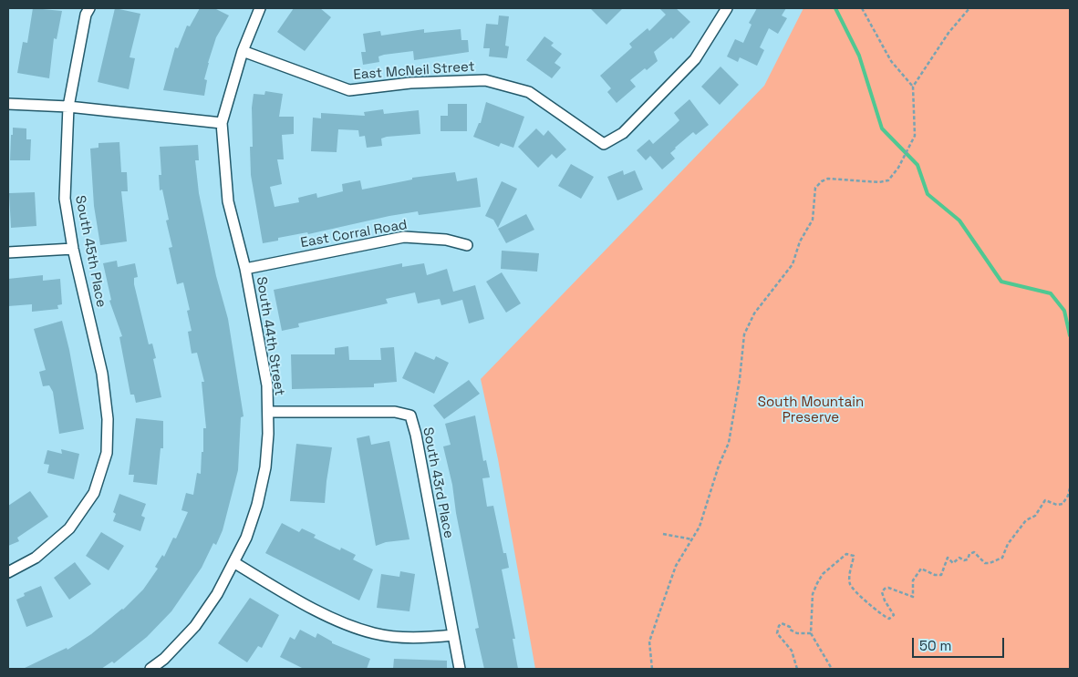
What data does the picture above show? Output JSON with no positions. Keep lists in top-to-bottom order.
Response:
{
  "streets": {
    "street": [
      "East McNeil Street",
      "East Corral Road",
      "South 45th Place",
      "South 44th Street",
      "South 43rd Place"
    ]
  },
  "crossings": [
    ["East McNeil Street", "South 44th Street"],
    ["East Corral Road", "South 44th Street"],
    ["South 44th Street", "South 43rd Place"]
  ],
  "parks": ["South Mountain Preserve"],
  "scale_bar": "50 m"
}
